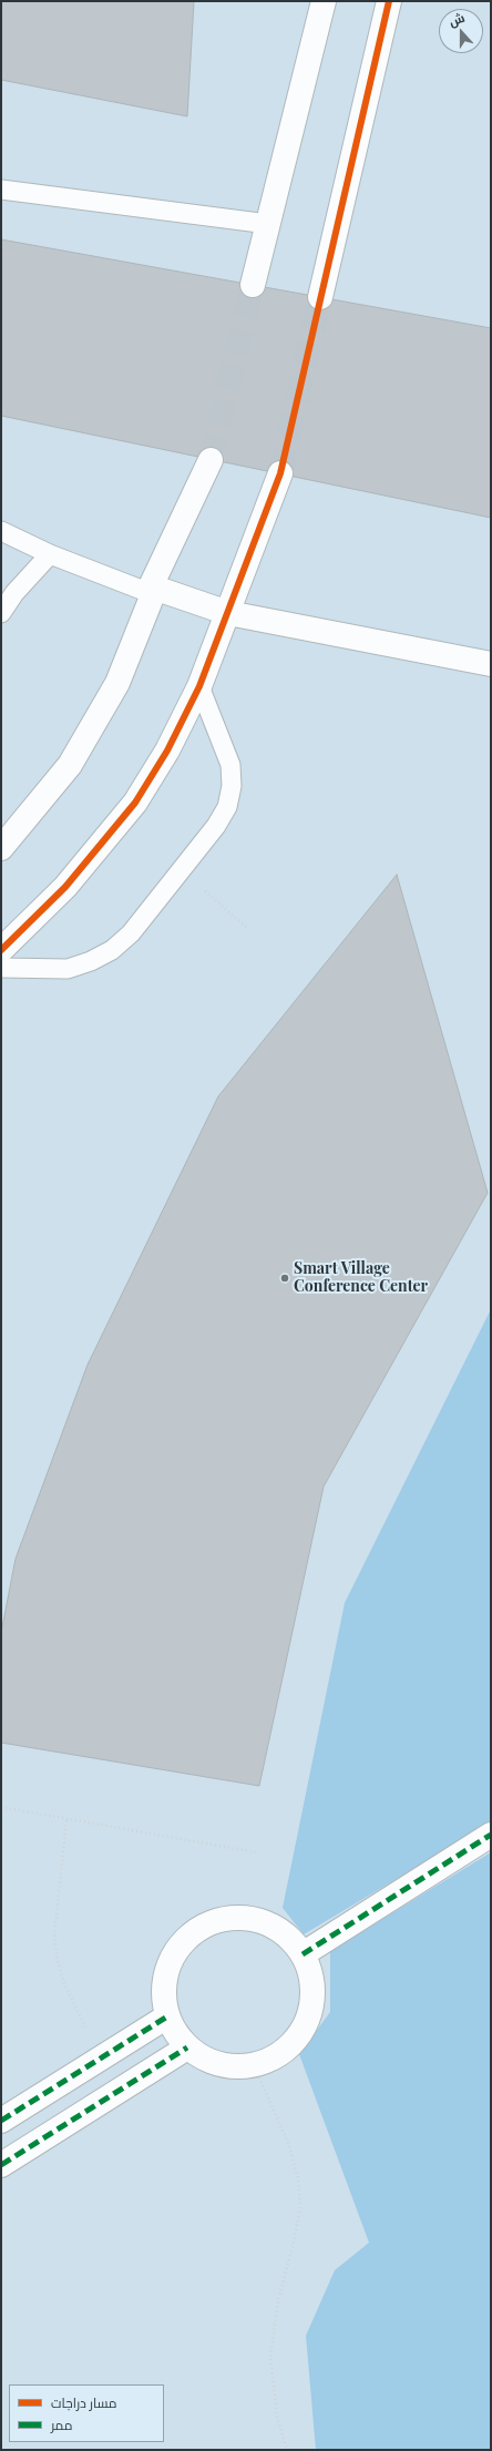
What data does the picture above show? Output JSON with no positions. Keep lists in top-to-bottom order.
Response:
{
  "places": ["Smart Village Conference Center"],
  "legend": ["مسار دراجات", "ممر"],
  "north": "top"
}
